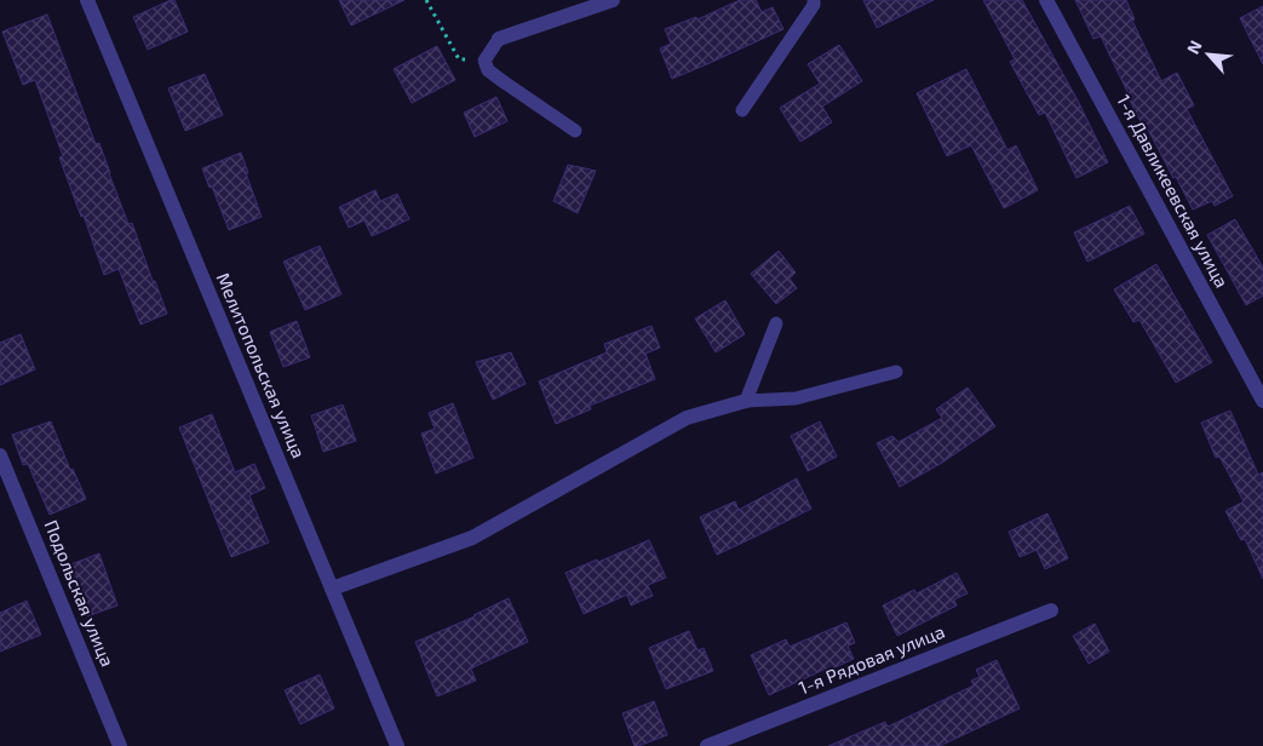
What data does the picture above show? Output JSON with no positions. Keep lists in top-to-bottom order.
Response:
{
  "streets": {
    "street": [
      "1-я Давликеевская улица",
      "Мелитопольская улица",
      "Подольская улица",
      "1-я Рядовая улица"
    ]
  },
  "north": "top left"
}
